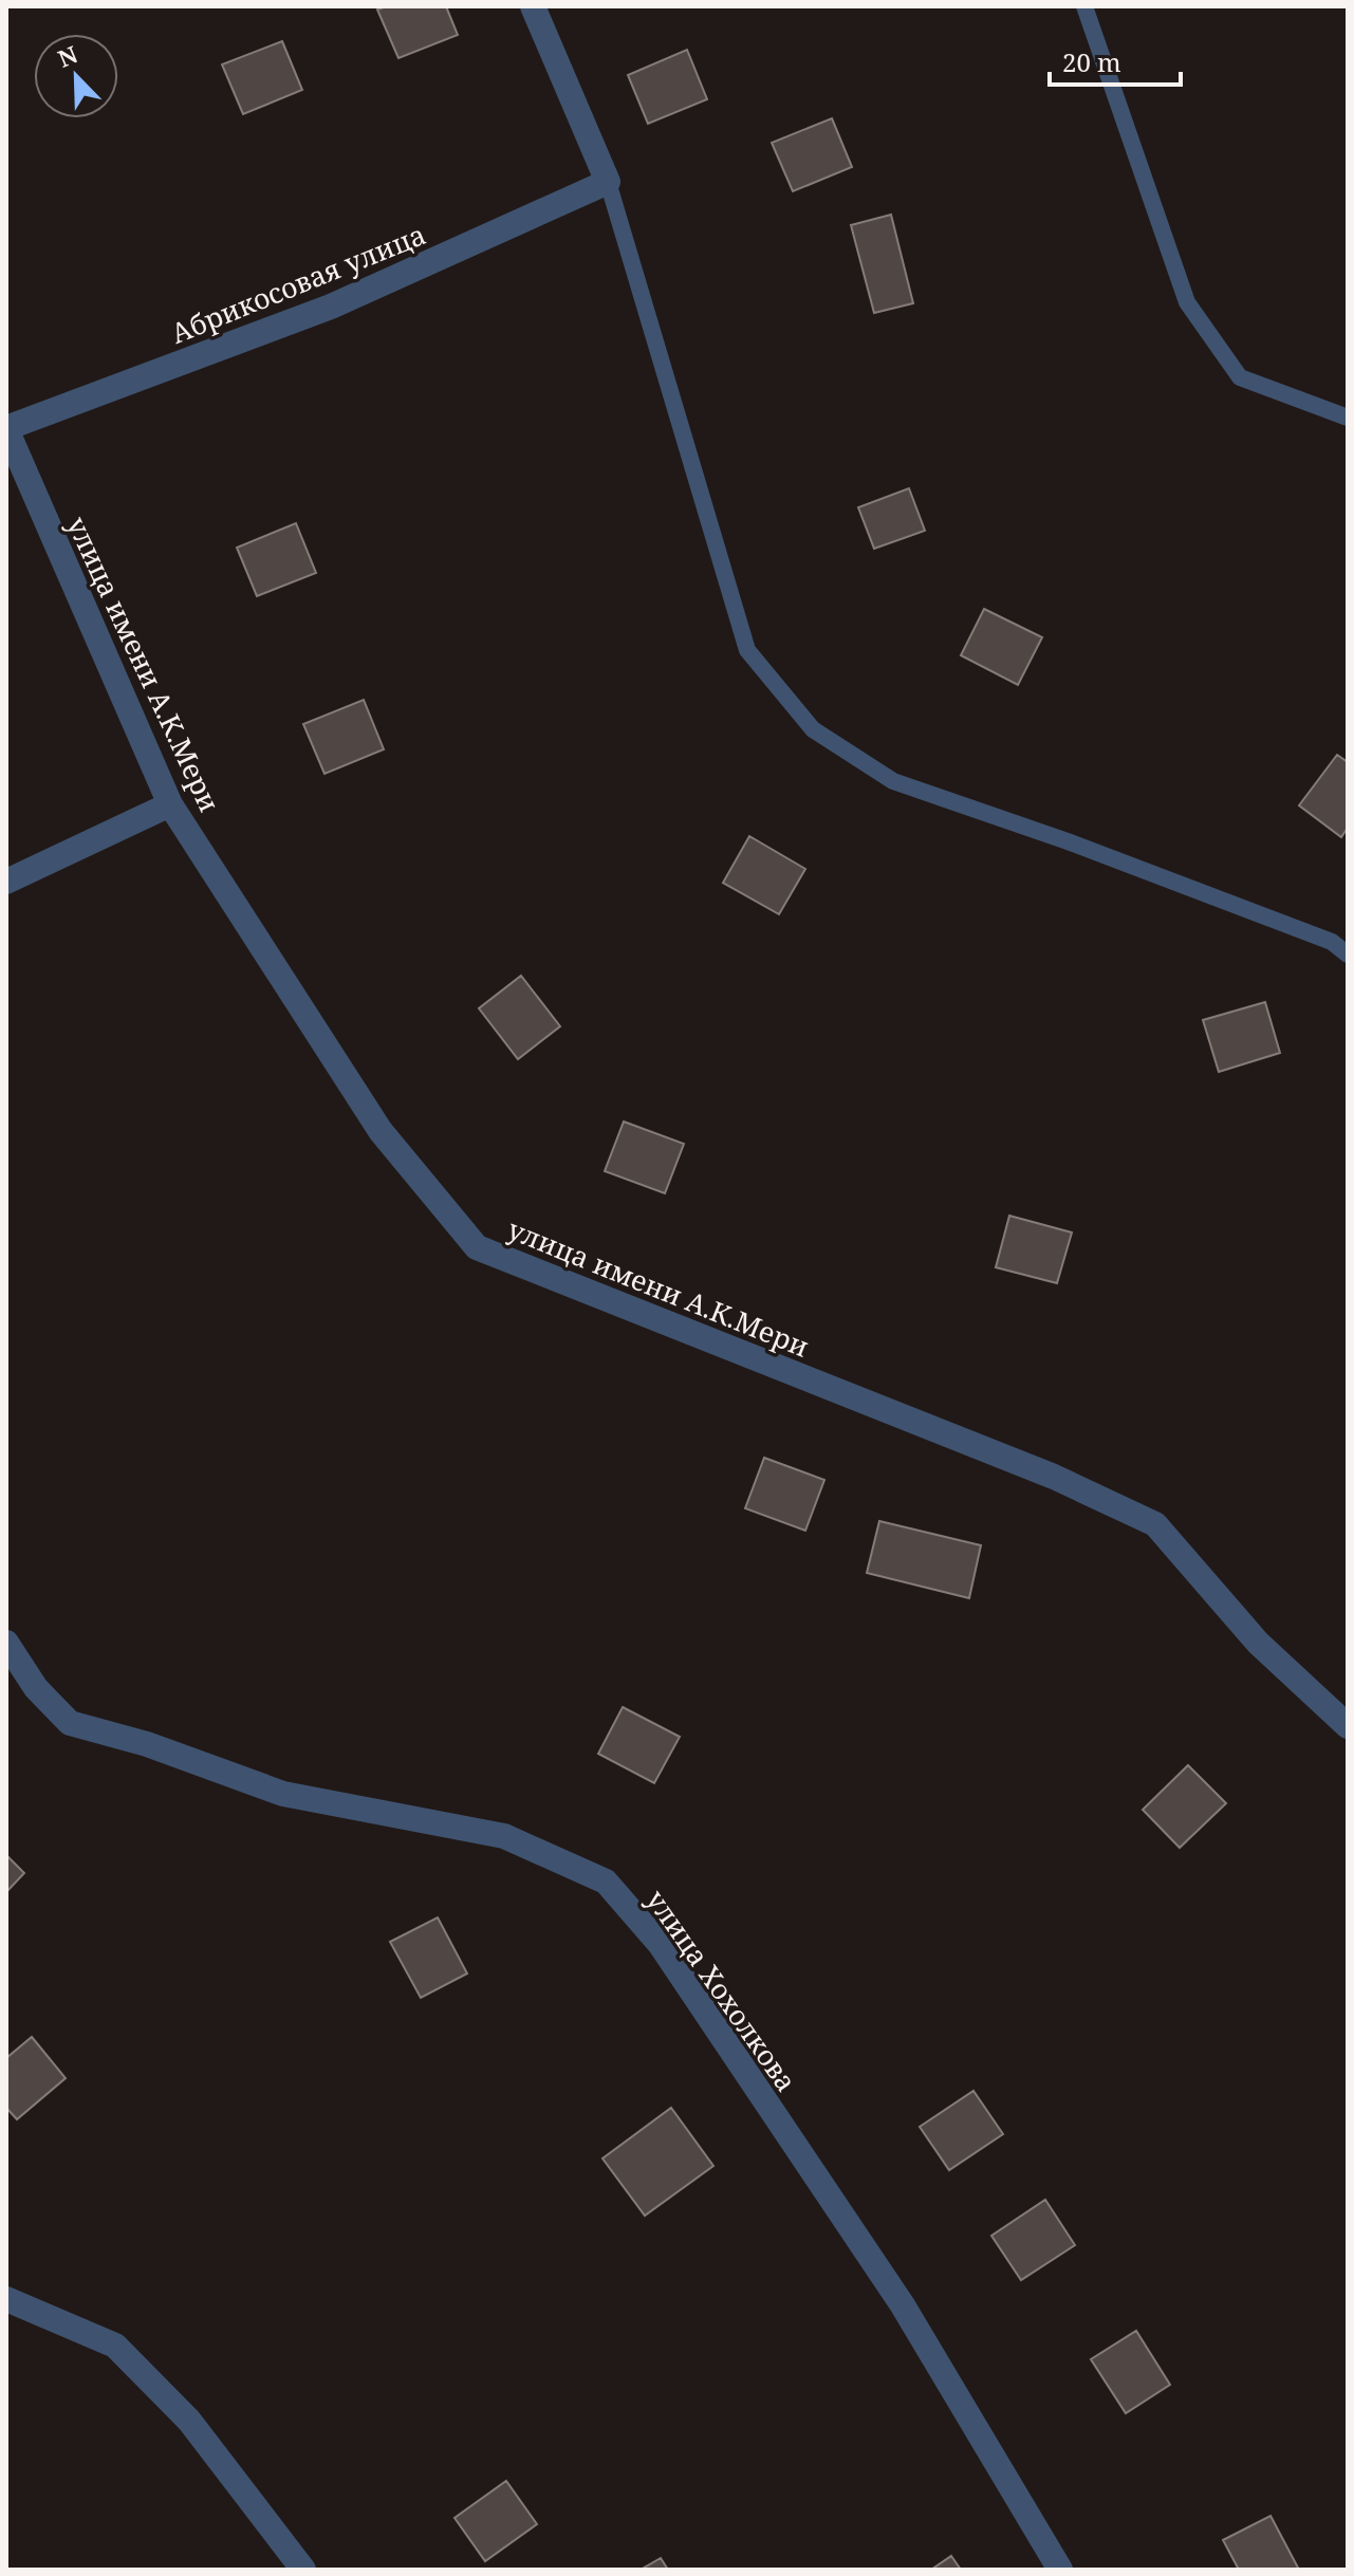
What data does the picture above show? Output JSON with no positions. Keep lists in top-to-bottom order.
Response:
{
  "streets": {
    "street": ["Абрикосовая улица", "улица имени А.К.Мери", "улица Хохолкова"]
  },
  "crossings": [
    ["Абрикосовая улица", "улица имени А.К.Мери"]
  ],
  "scale_bar": "20 m",
  "north": "top left"
}
